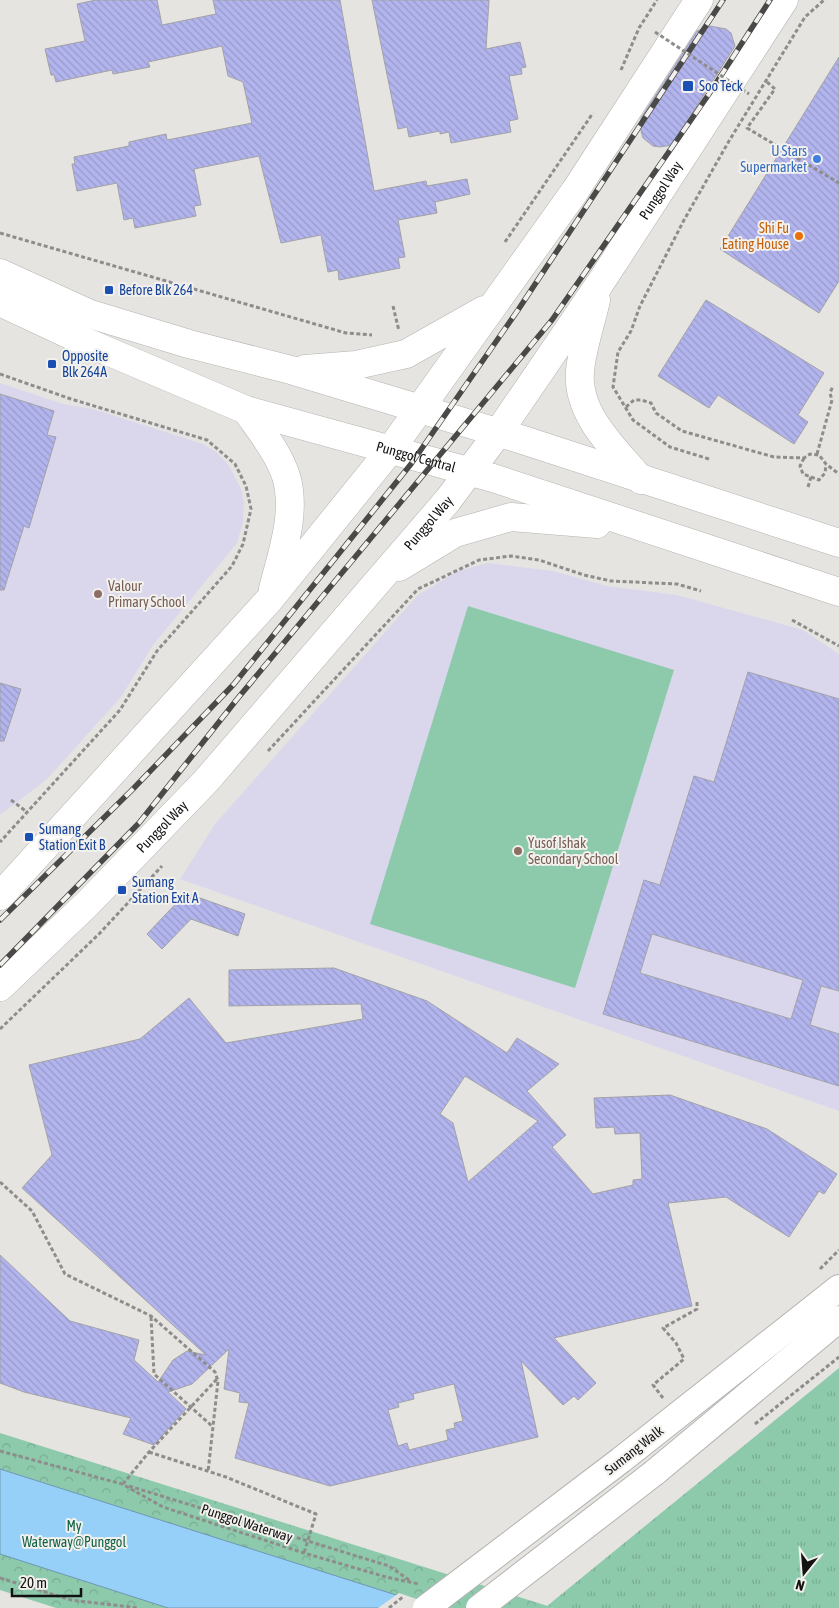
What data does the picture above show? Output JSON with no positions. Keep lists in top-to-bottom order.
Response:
{
  "streets": {
    "main road": ["Punggol Way", "Punggol Central"],
    "street": ["Sumang Walk"],
    "path": ["Punggol Waterway"]
  },
  "crossings": [
    ["Punggol Way", "Punggol Central"],
    ["Sumang Walk", "Punggol Waterway"]
  ],
  "parks": ["My Waterway@Punggol"],
  "places": {
    "transit": [
      "Soo Teck",
      "Before Blk 264",
      "Opposite Blk 264A",
      "Sumang Station Exit B",
      "Sumang Station Exit A"
    ],
    "other": [
      "U Stars Supermarket",
      "Shi Fu Eating House",
      "Valour Primary School",
      "Yusof Ishak Secondary School"
    ]
  },
  "scale_bar": "20 m",
  "north": "bottom"
}
